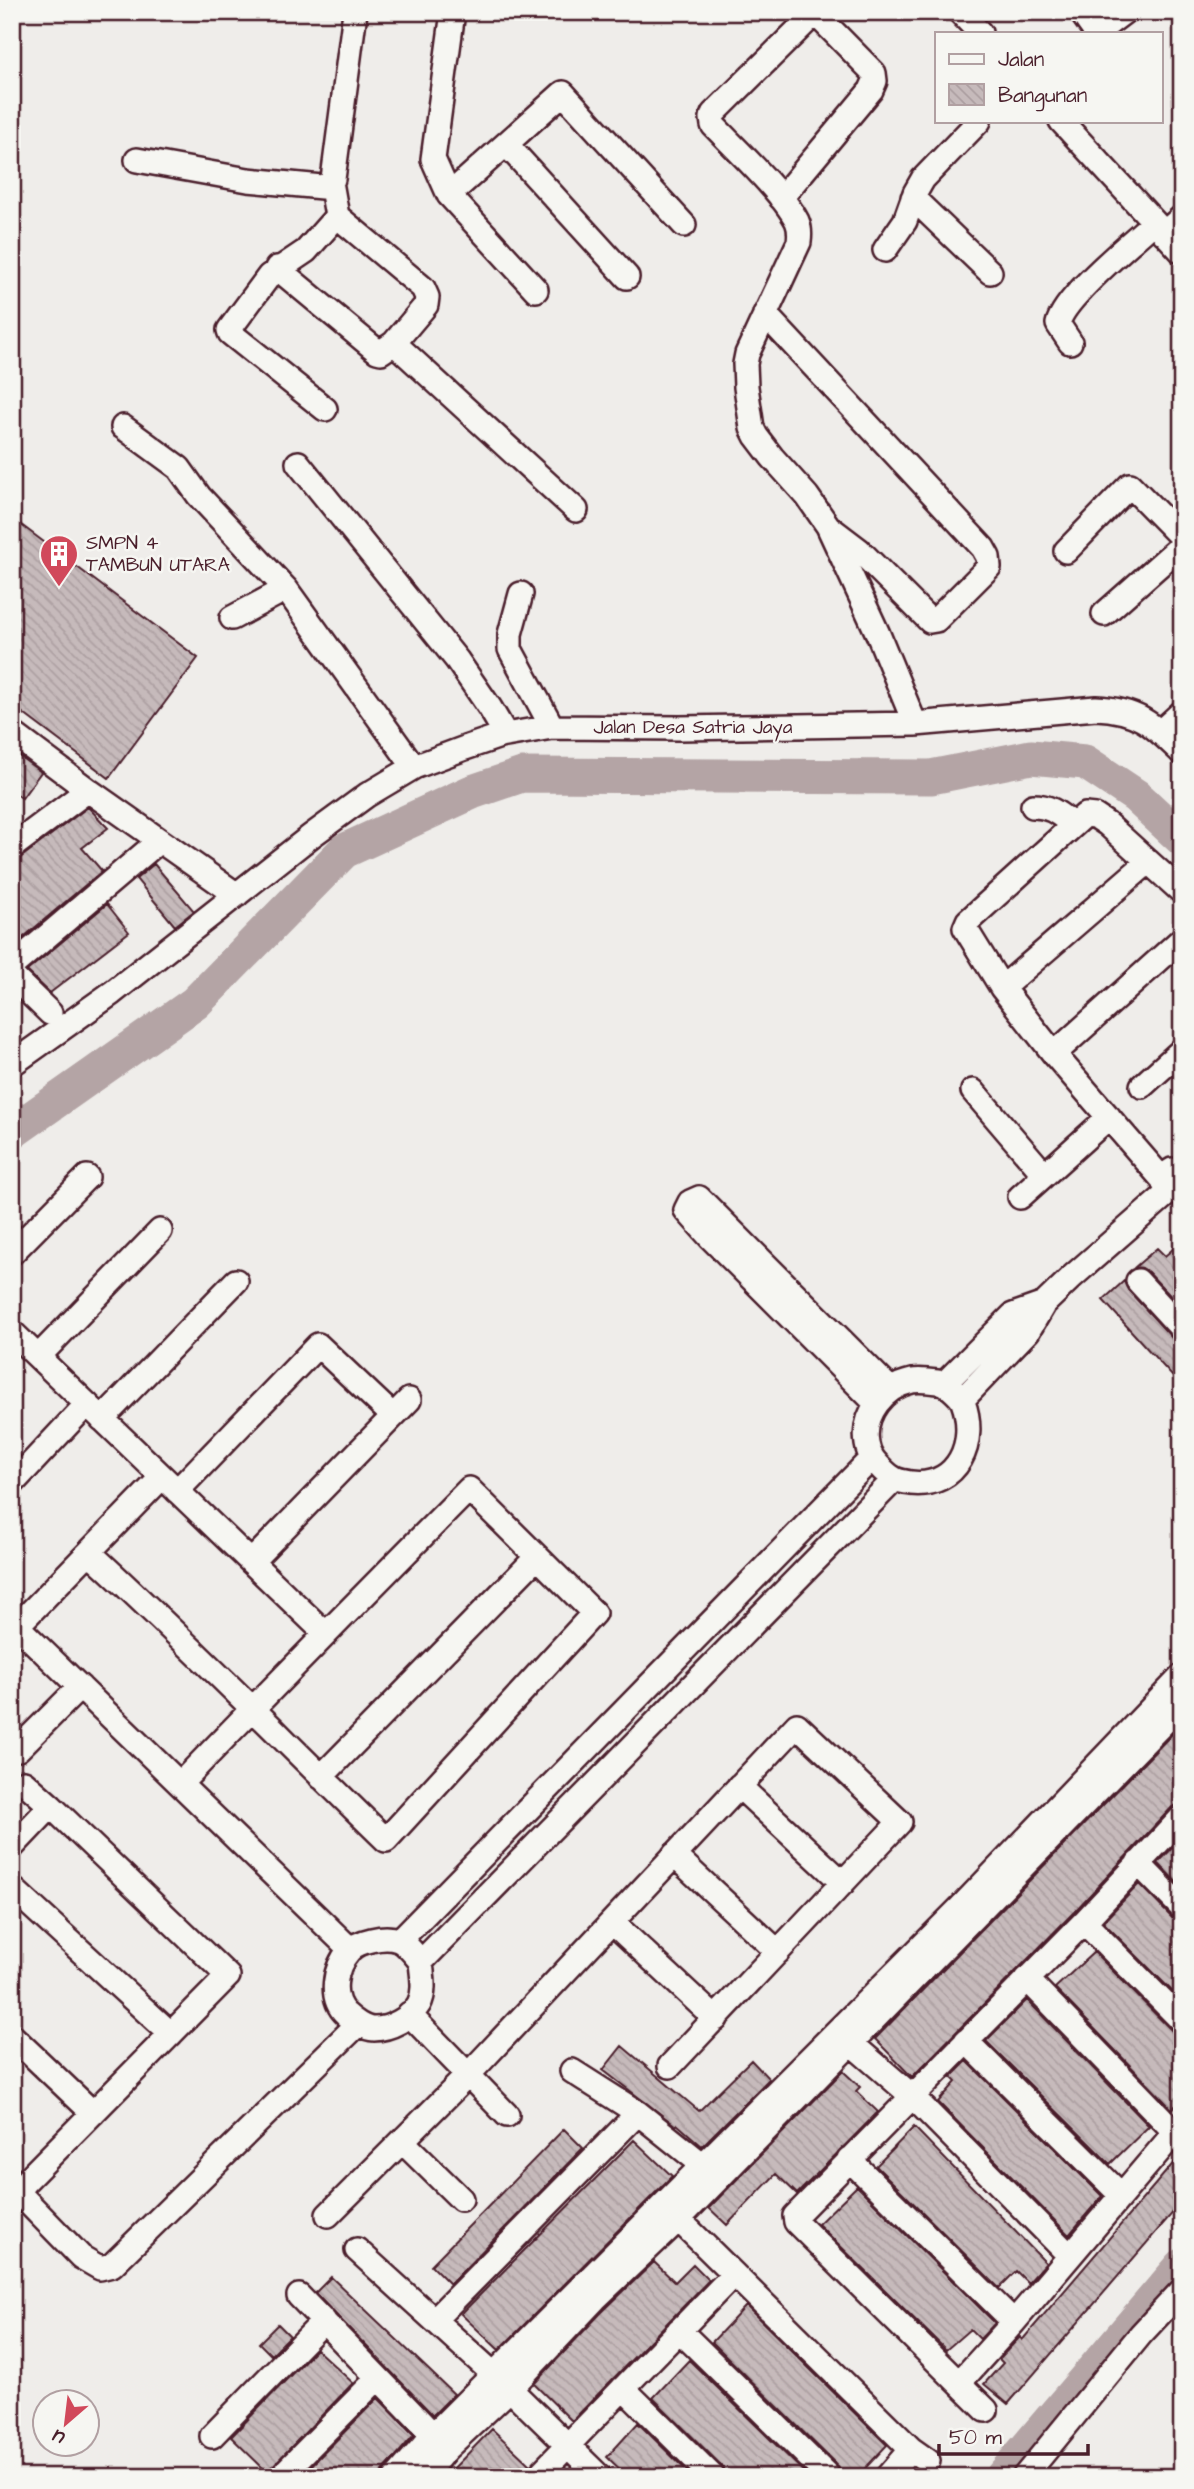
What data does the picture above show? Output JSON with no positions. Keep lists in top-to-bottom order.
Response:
{
  "streets": {
    "street": ["Jalan Desa Satria Jaya"]
  },
  "places": {
    "building": ["SMPN 4 TAMBUN UTARA"]
  },
  "legend": ["Jalan", "Bangunan"],
  "scale_bar": "50 m",
  "north": "bottom left"
}
